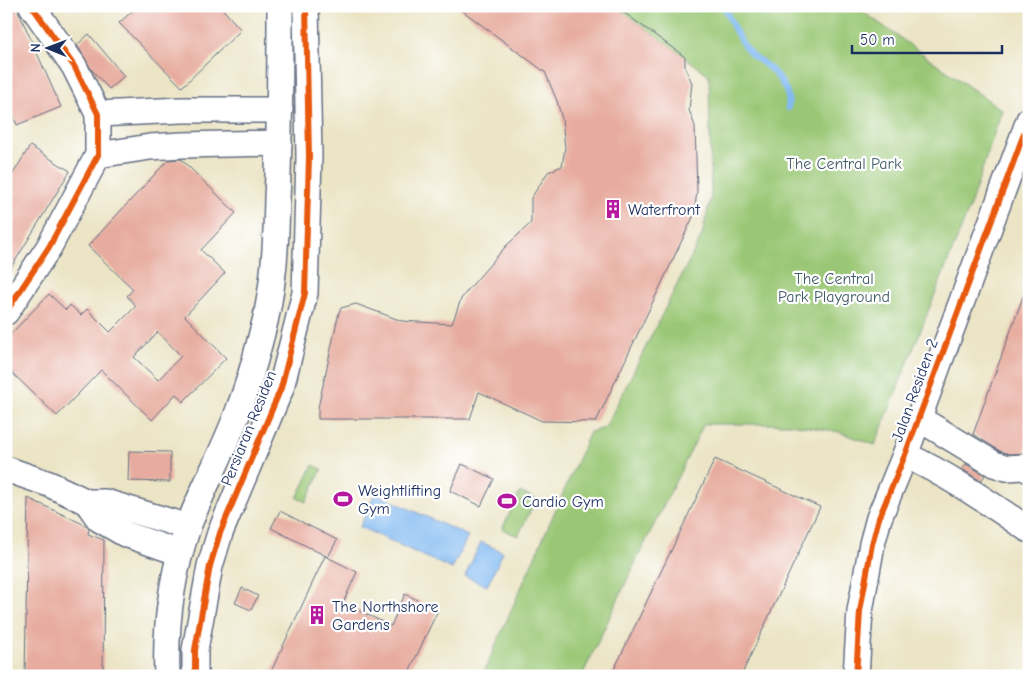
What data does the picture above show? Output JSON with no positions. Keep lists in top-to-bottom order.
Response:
{
  "streets": {
    "street": ["Jalan Residen 2", "Persiaran Residen"]
  },
  "parks": ["The Central Park", "The Central Park Playground"],
  "places": {
    "building": ["Waterfront", "The Northshore Gardens"],
    "sports": ["Weightlifting Gym", "Cardio Gym"]
  },
  "scale_bar": "50 m",
  "north": "left"
}
